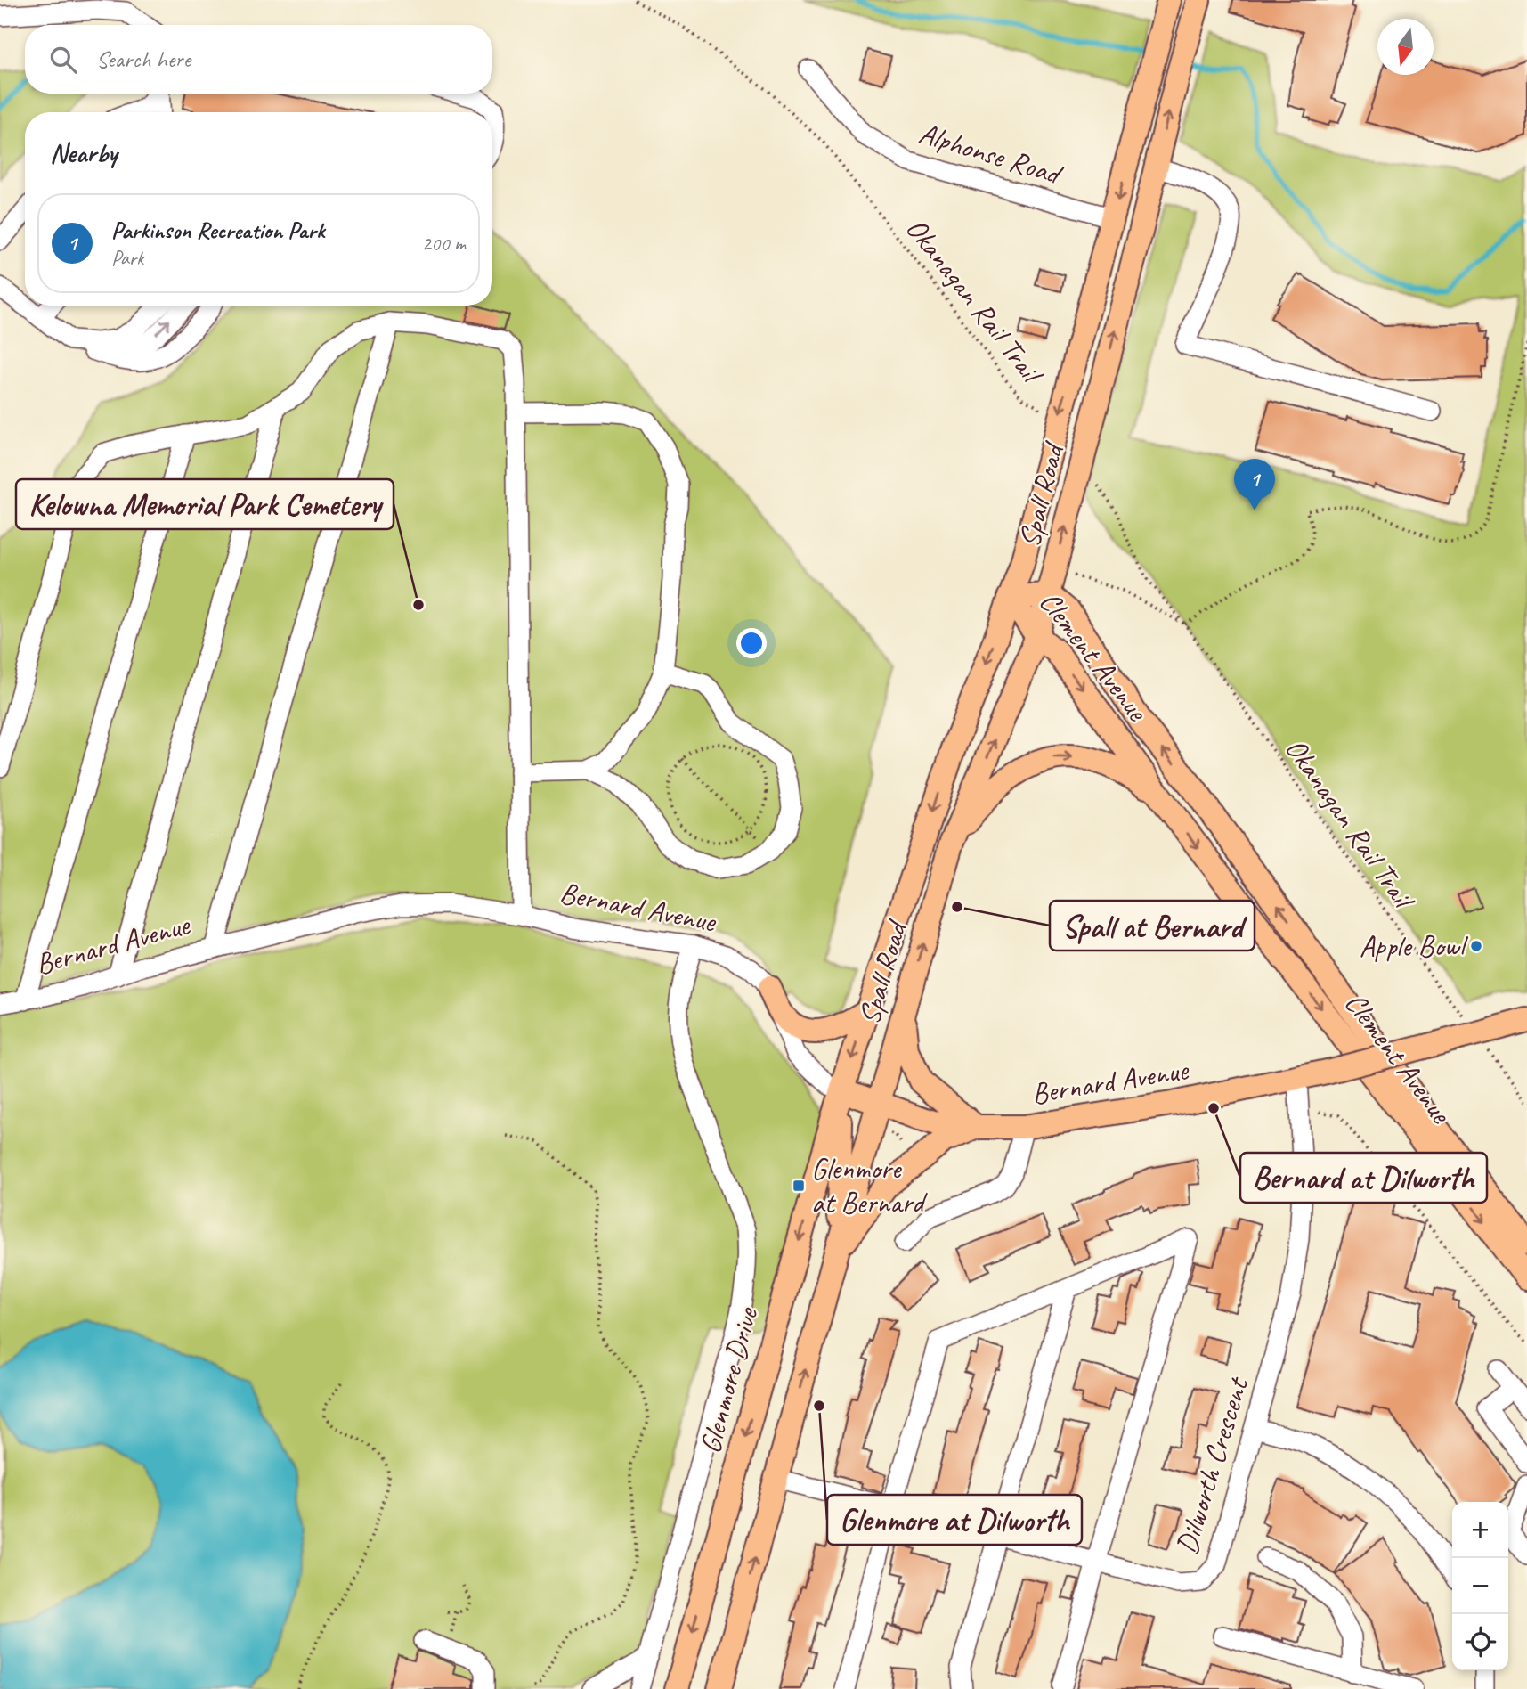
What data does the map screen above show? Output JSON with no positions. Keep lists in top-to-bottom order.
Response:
{
  "streets": {
    "main road": [
      "Spall Road",
      "Clement Avenue",
      "Bernard Avenue",
      "Glenmore Drive"
    ],
    "street": ["Alphonse Road", "Dilworth Crescent"],
    "path": ["Okanagan Rail Trail"]
  },
  "crossings": [
    ["Alphonse Road", "Spall Road"],
    ["Okanagan Rail Trail", "Spall Road"],
    ["Spall Road", "Clement Avenue"],
    ["Spall Road", "Bernard Avenue"],
    ["Spall Road", "Glenmore Drive"],
    ["Bernard Avenue", "Glenmore Drive"],
    ["Bernard Avenue", "Dilworth Crescent"]
  ],
  "places": {
    "other": [
      "Kelowna Memorial Park Cemetery",
      "Spall at Bernard",
      "Apple Bowl",
      "Bernard at Dilworth",
      "Glenmore at Dilworth"
    ],
    "transit": ["Glenmore at Bernard"]
  },
  "north": "bottom",
  "page": {
    "search": "Search here",
    "heading": "Nearby",
    "list": [
      {
        "mark": "1",
        "name": "Parkinson Recreation Park",
        "note": "Park",
        "value": "200 m"
      }
    ],
    "pins": "1",
    "map_buttons": ["+", "−"]
  }
}
